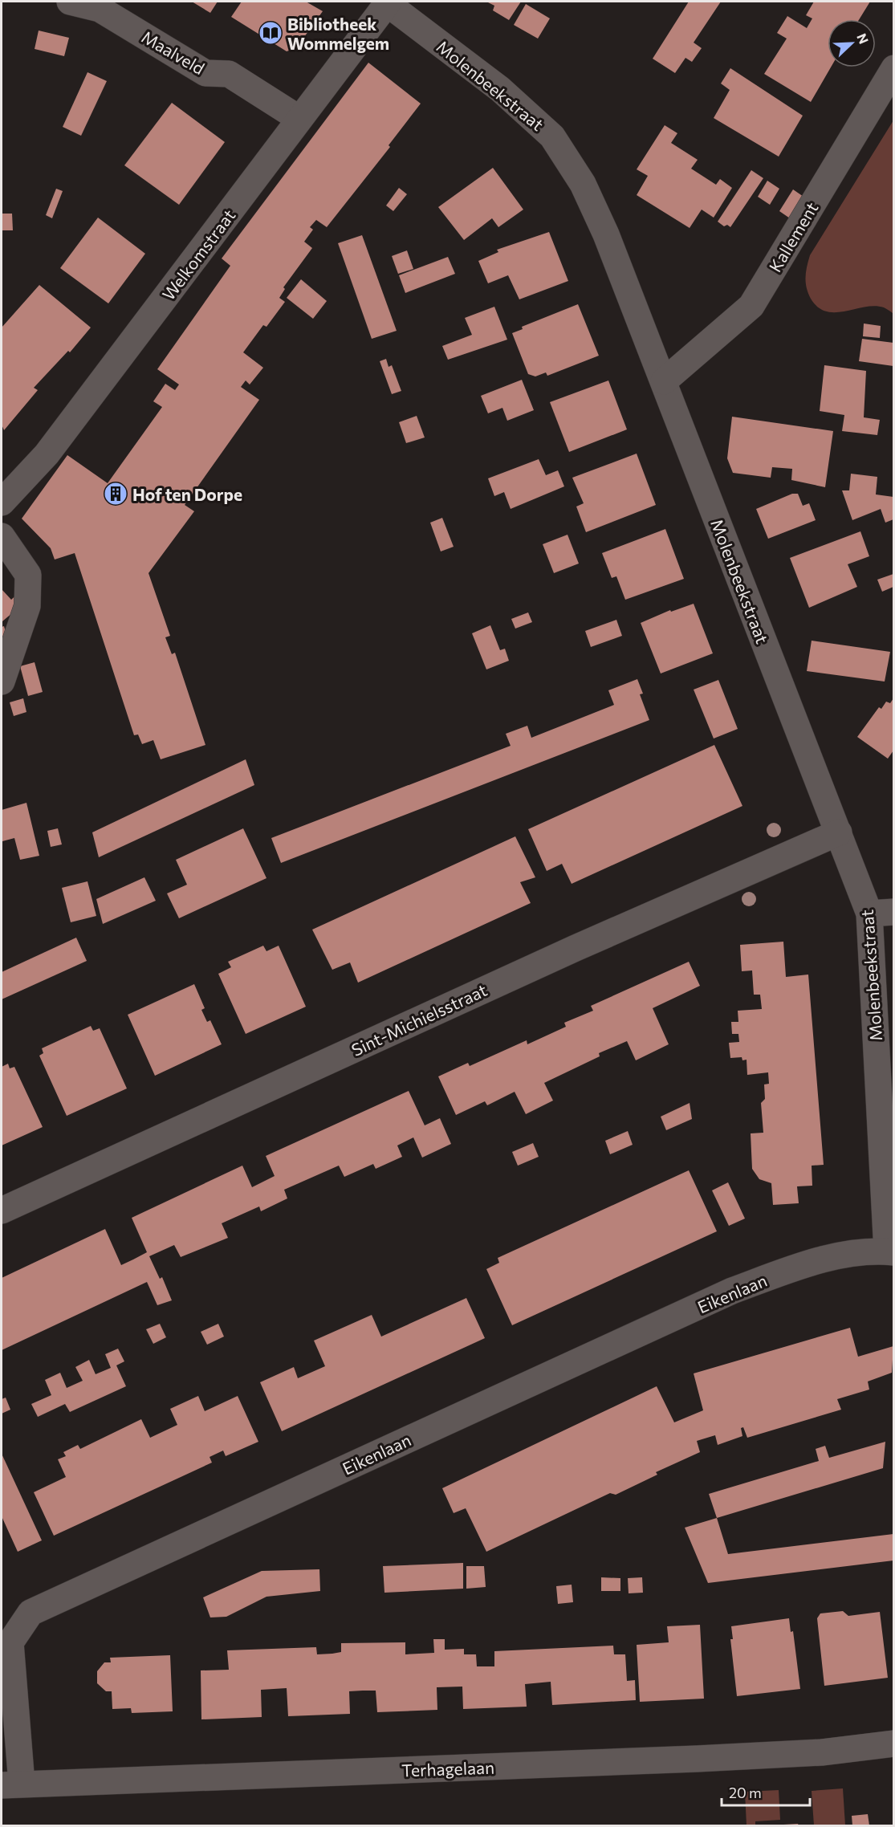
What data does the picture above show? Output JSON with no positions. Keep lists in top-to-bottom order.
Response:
{
  "streets": {
    "street": [
      "Maalveld",
      "Molenbeekstraat",
      "Kallement",
      "Welkomstraat",
      "Sint-Michielsstraat",
      "Eikenlaan",
      "Terhagelaan"
    ]
  },
  "crossings": [
    ["Maalveld", "Welkomstraat"],
    ["Molenbeekstraat", "Kallement"],
    ["Molenbeekstraat", "Welkomstraat"],
    ["Molenbeekstraat", "Sint-Michielsstraat"],
    ["Molenbeekstraat", "Eikenlaan"],
    ["Eikenlaan", "Terhagelaan"]
  ],
  "places": {
    "library": ["Bibliotheek Wommelgem"],
    "building": ["Hof ten Dorpe"]
  },
  "scale_bar": "20 m",
  "north": "top right"
}
